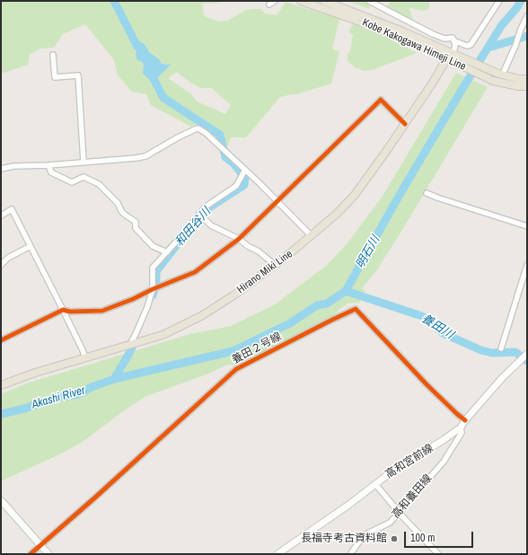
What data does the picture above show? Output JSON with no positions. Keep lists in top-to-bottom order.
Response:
{
  "streets": {
    "main road": ["Kobe Kakogawa Himeji Line", "Hirano Miki Line"],
    "street": ["養田２号線", "高和宮前線", "高和養田線"]
  },
  "crossings": [
    ["Kobe Kakogawa Himeji Line", "Hirano Miki Line"],
    ["養田２号線", "高和宮前線"],
    ["高和宮前線", "高和養田線"]
  ],
  "water": [
    "和田谷川",
    "明石川",
    "養田川",
    "Akashi River"
  ],
  "places": ["長福寺考古資料館"],
  "scale_bar": "100 m"
}
